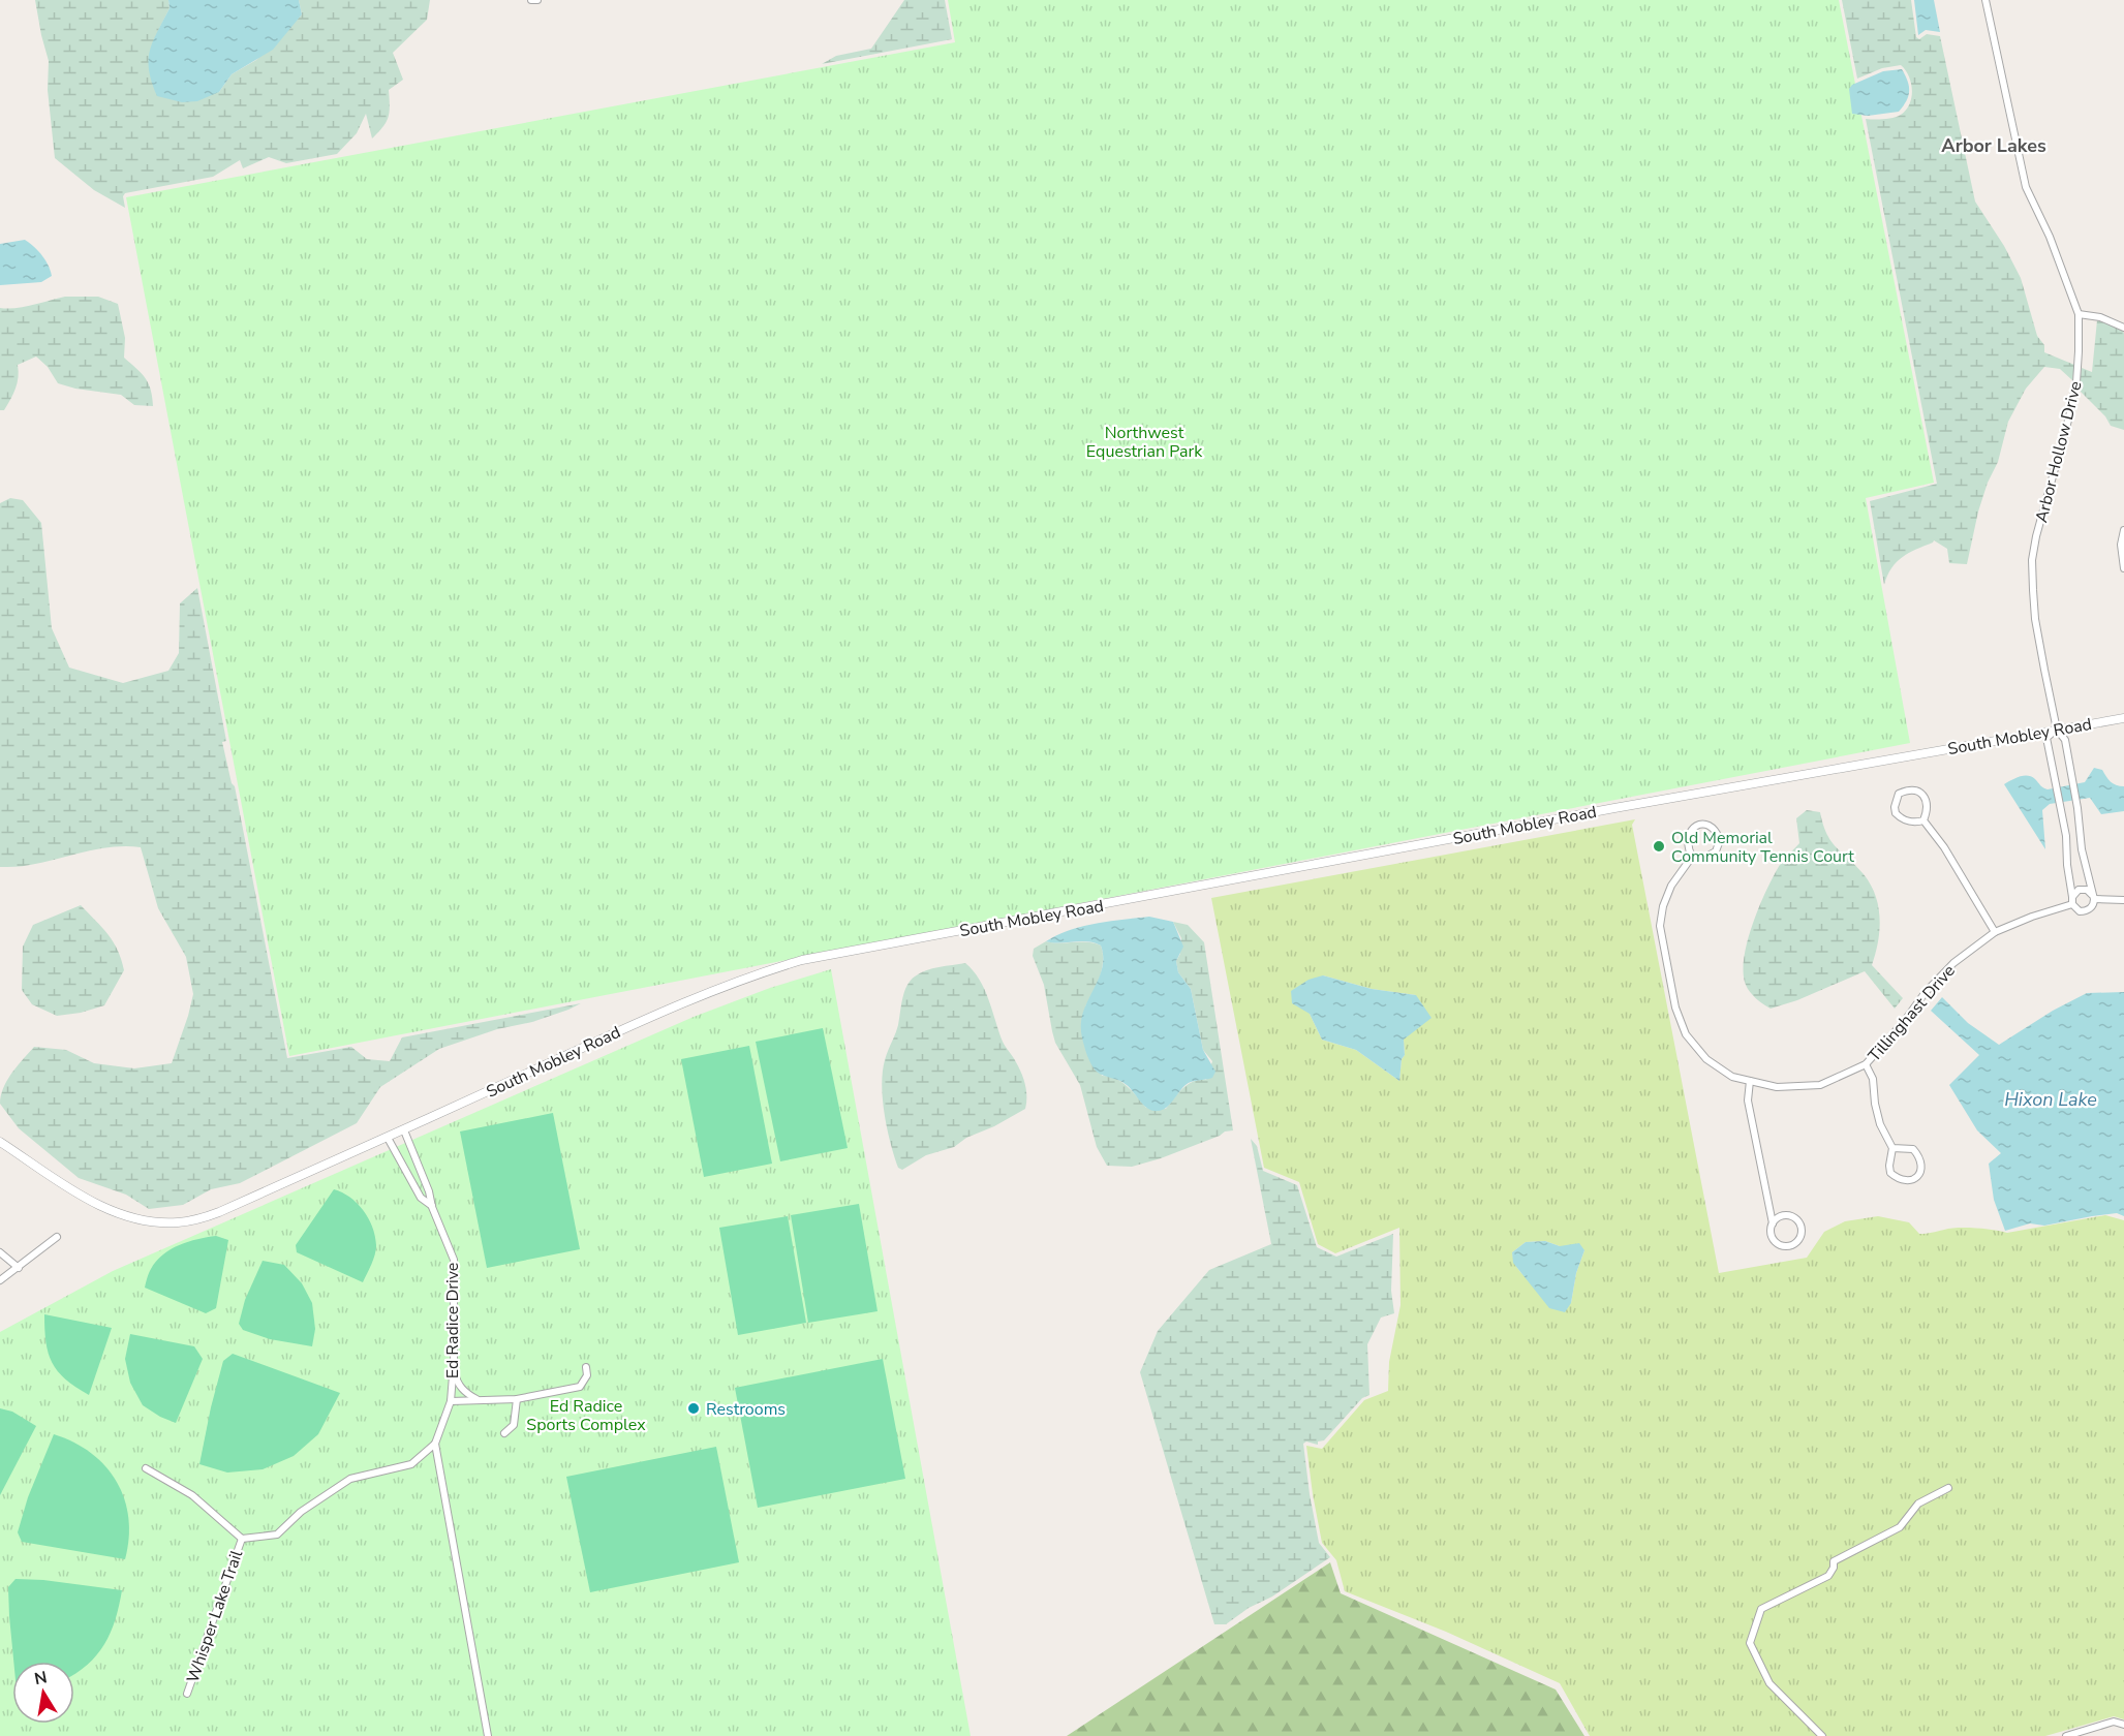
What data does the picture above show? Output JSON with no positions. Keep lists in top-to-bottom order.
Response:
{
  "streets": {
    "street": [
      "Arbor Hollow Drive",
      "South Mobley Road",
      "Tillinghast Drive",
      "Ed Radice Drive",
      "Whisper Lake Trail"
    ]
  },
  "crossings": [
    ["Arbor Hollow Drive", "South Mobley Road"],
    ["Arbor Hollow Drive", "Tillinghast Drive"],
    ["South Mobley Road", "Ed Radice Drive"],
    ["Ed Radice Drive", "Whisper Lake Trail"]
  ],
  "districts": ["Arbor Lakes"],
  "water": ["Hixon Lake"],
  "parks": ["Northwest Equestrian Park", "Ed Radice Sports Complex"],
  "places": ["Old Memorial Community Tennis Court", "Restrooms"],
  "north": "top"
}
